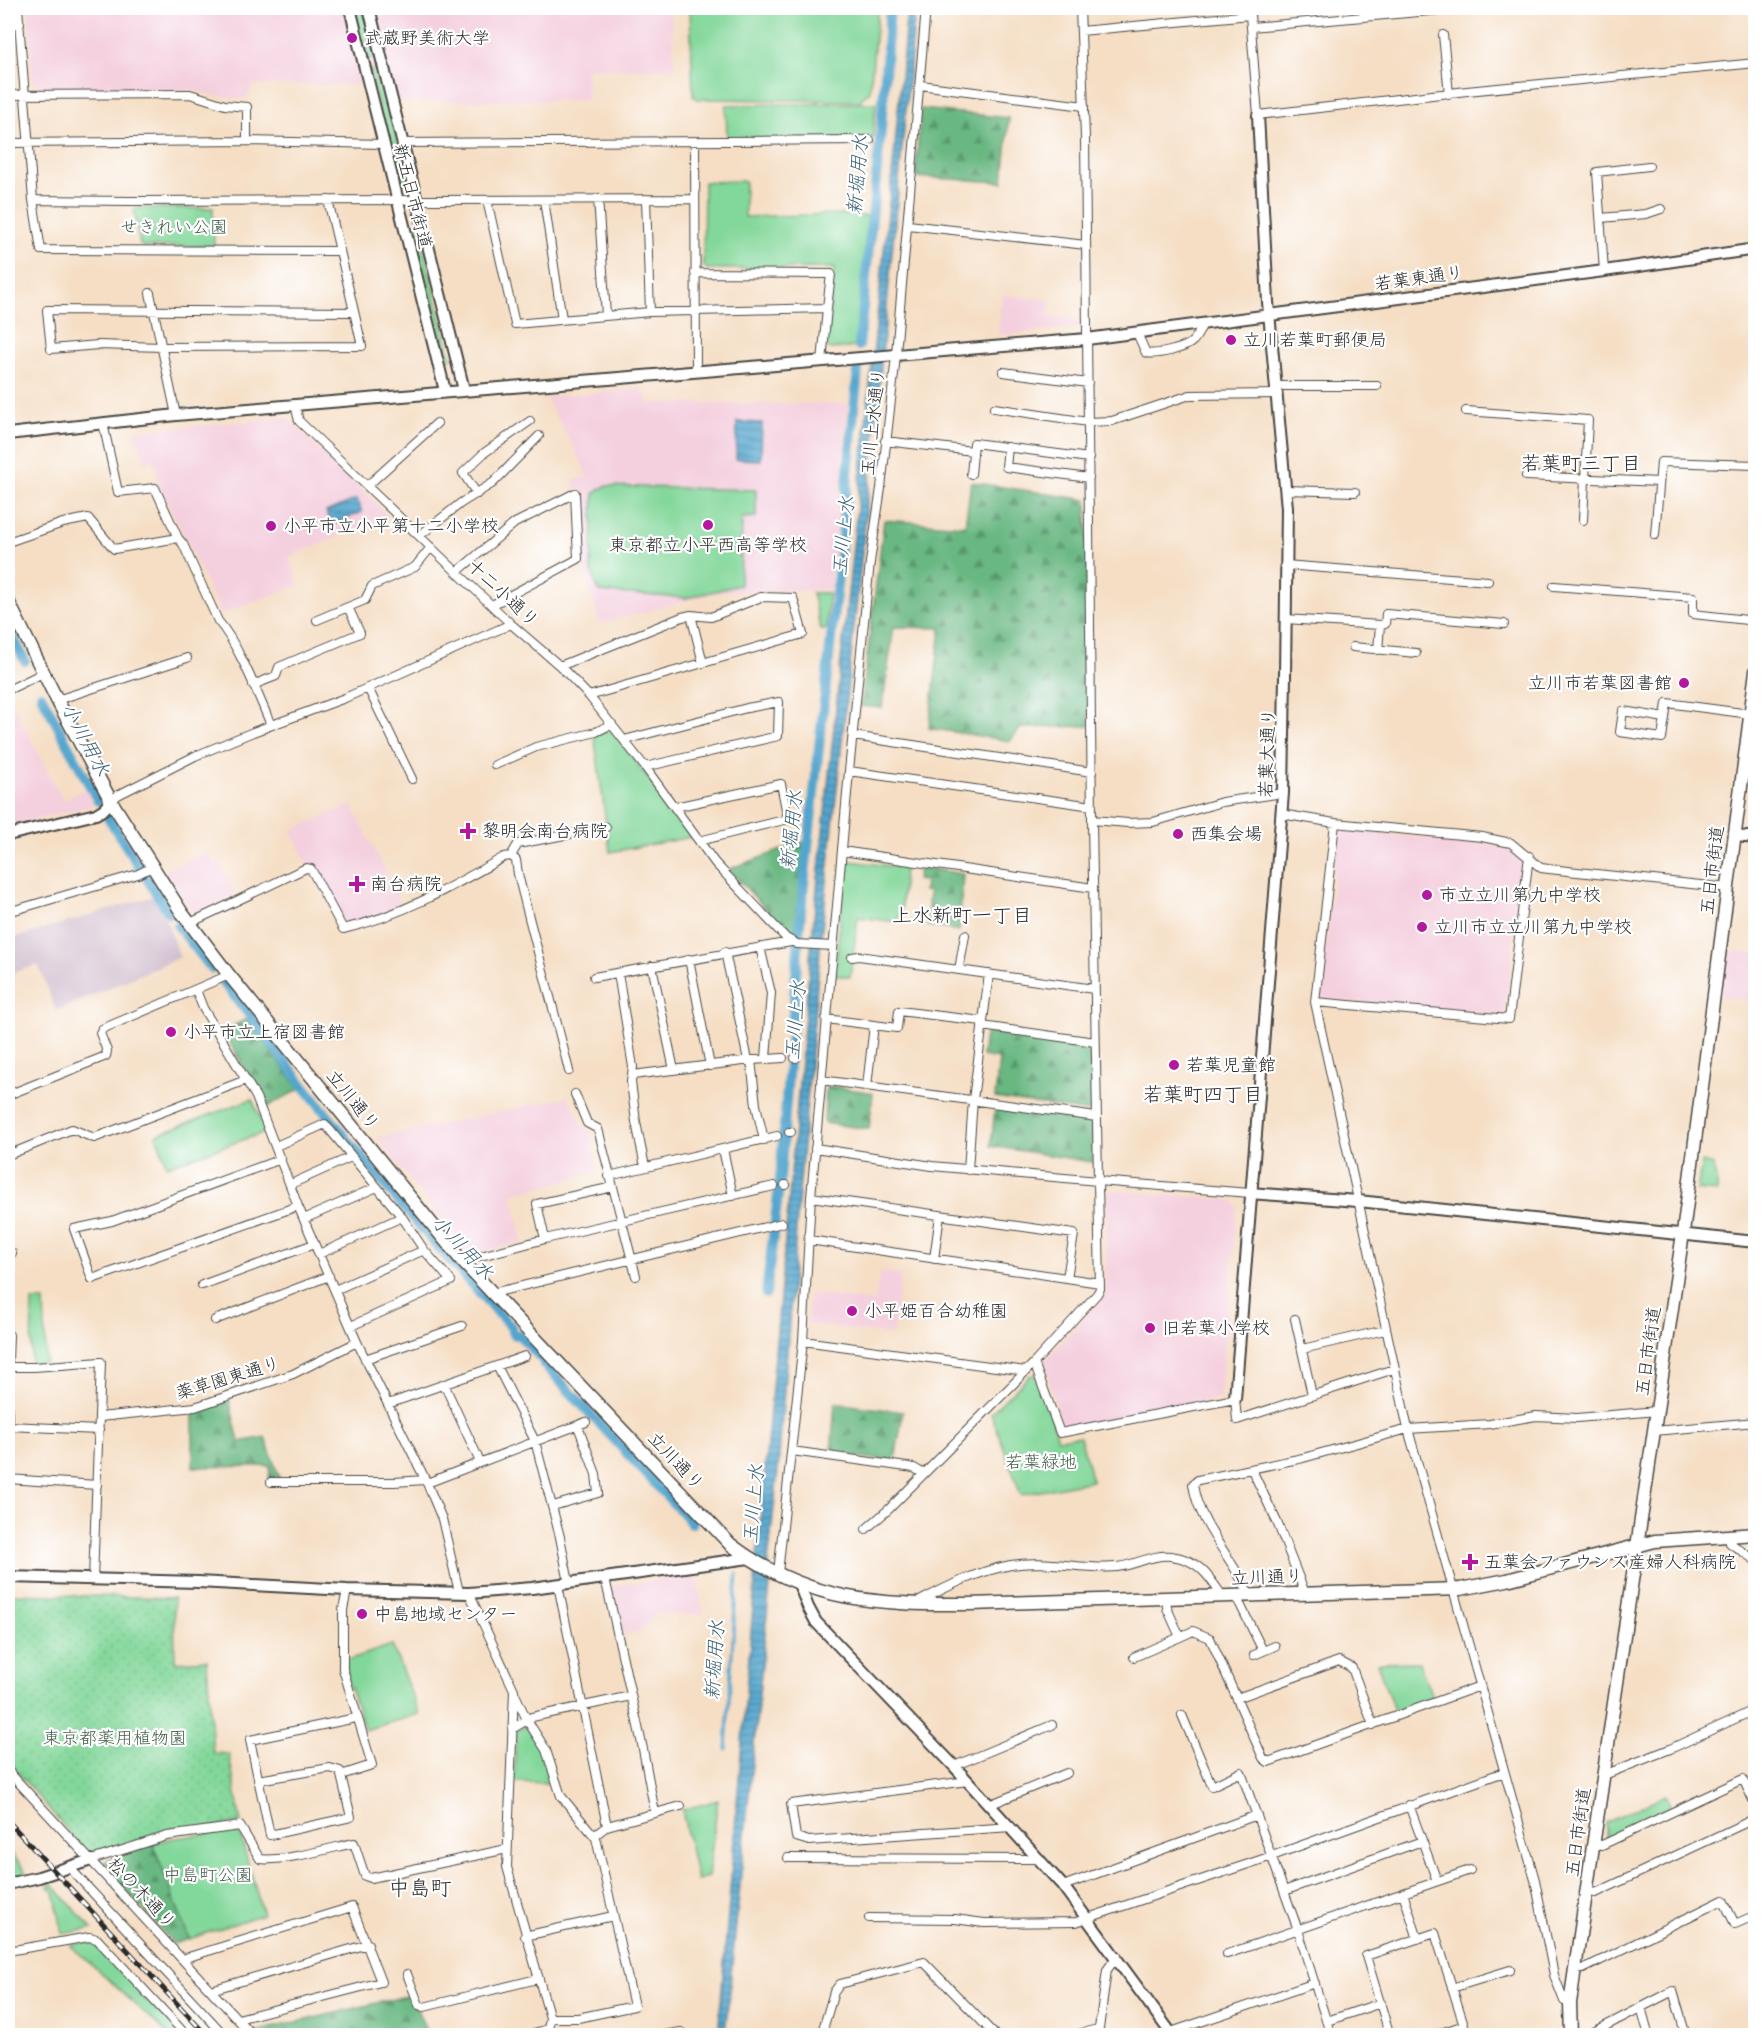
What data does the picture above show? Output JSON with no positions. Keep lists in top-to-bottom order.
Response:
{
  "streets": {
    "main road": ["五日市街道", "立川通り"],
    "street": [
      "新五日市街道",
      "若葉東通り",
      "玉川上水通り",
      "十二小通り",
      "若葉大通り",
      "薬草園東通り",
      "松の木通り"
    ]
  },
  "crossings": [
    ["新五日市街道", "若葉東通り"],
    ["若葉東通り", "玉川上水通り"],
    ["若葉東通り", "十二小通り"],
    ["若葉東通り", "若葉大通り"],
    ["玉川上水通り", "立川通り"],
    ["五日市街道", "立川通り"]
  ],
  "districts": [
    "若葉町三丁目",
    "上水新町一丁目",
    "若葉町四丁目",
    "中島町"
  ],
  "water": ["新堀用水", "玉川上水", "小川用水"],
  "parks": [
    "せきれい公園",
    "若葉緑地",
    "東京都薬用植物園",
    "中島町公園"
  ],
  "places": {
    "other": [
      "武蔵野美術大学",
      "立川若葉町郵便局",
      "東京都立小平西高等学校",
      "小平市立小平第十二小学校",
      "立川市若葉図書館",
      "西集会場",
      "市立立川第九中学校",
      "立川市立立川第九中学校",
      "小平市立上宿図書館",
      "若葉児童館",
      "小平姫百合幼稚園",
      "旧若葉小学校",
      "中島地域センター"
    ],
    "health": ["黎明会南台病院", "南台病院", "五葉会ファウンズ産婦人科病院"]
  }
}
